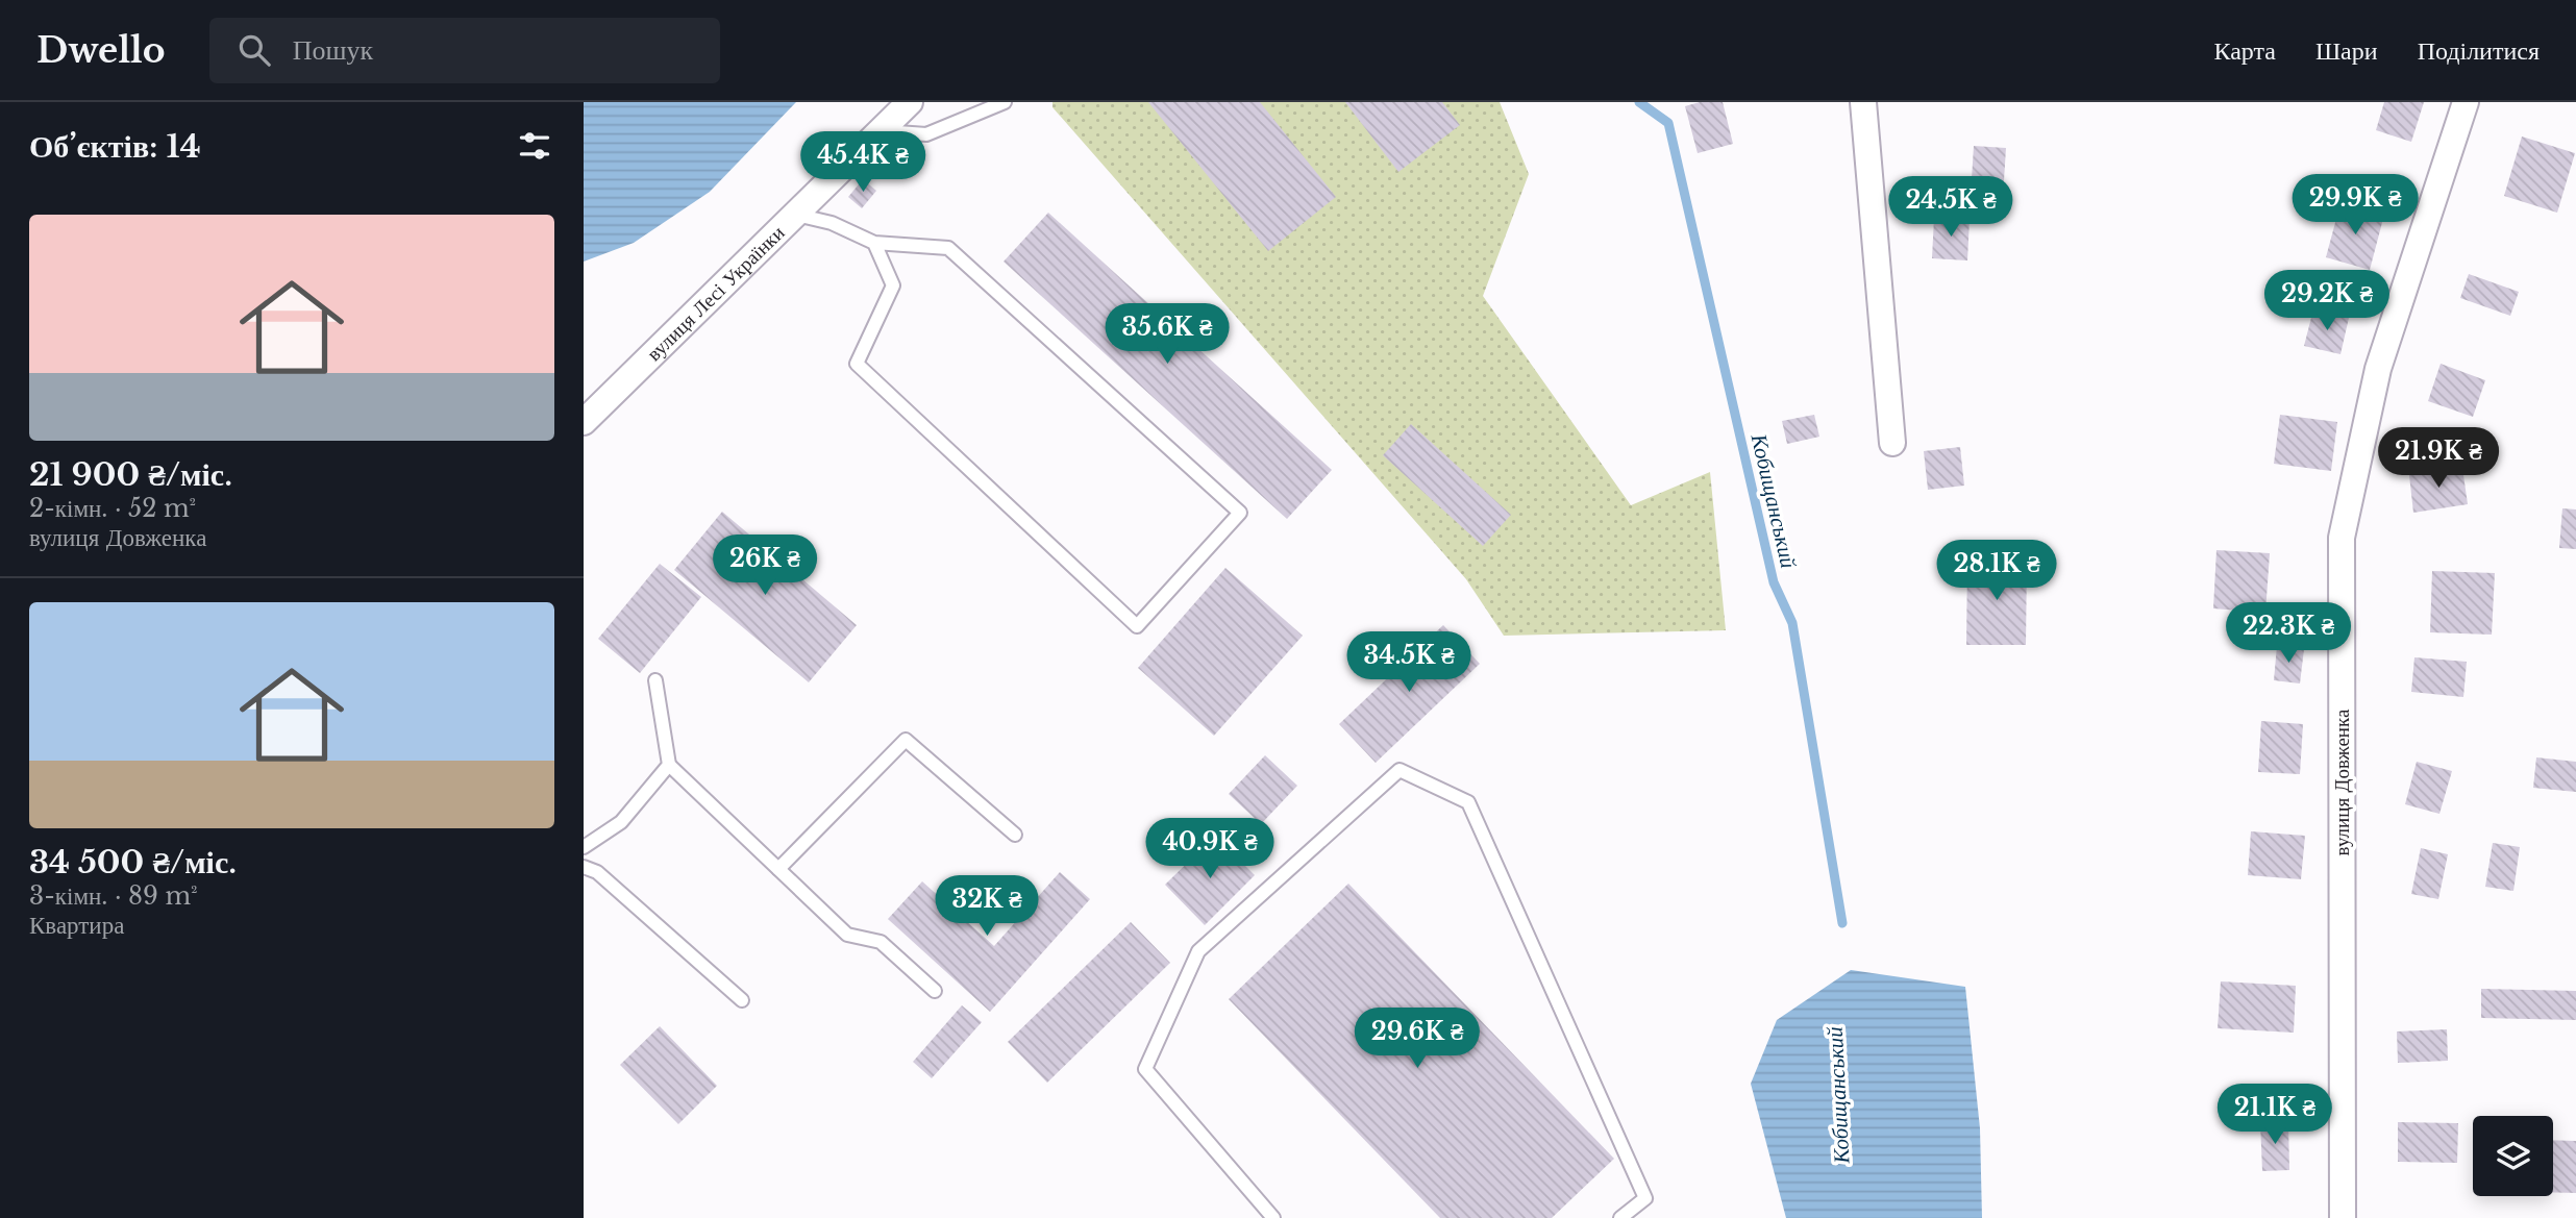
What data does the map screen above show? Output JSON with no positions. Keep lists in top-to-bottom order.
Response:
{
  "streets": {
    "street": ["вулиця Лесі Українки", "вулиця Довженка"]
  },
  "water": ["Кобищанський"],
  "page": {
    "header": "Dwello",
    "search": "Пошук",
    "nav": ["Карта", "Шари", "Поділитися"],
    "heading": "Об’єктів: 14",
    "price": [
      "45.4K ₴",
      "29.9K ₴",
      "24.5K ₴",
      "29.2K ₴",
      "35.6K ₴",
      "21.9K ₴",
      "26K ₴",
      "28.1K ₴",
      "22.3K ₴",
      "34.5K ₴",
      "40.9K ₴",
      "32K ₴",
      "29.6K ₴",
      "21.1K ₴"
    ],
    "list": [
      {
        "name": "21 900 ₴/міс.",
        "note": "2-кімн. · 52 m² · вулиця Довженка"
      },
      {
        "name": "34 500 ₴/міс.",
        "note": "3-кімн. · 89 m² · Квартира"
      }
    ]
  }
}
